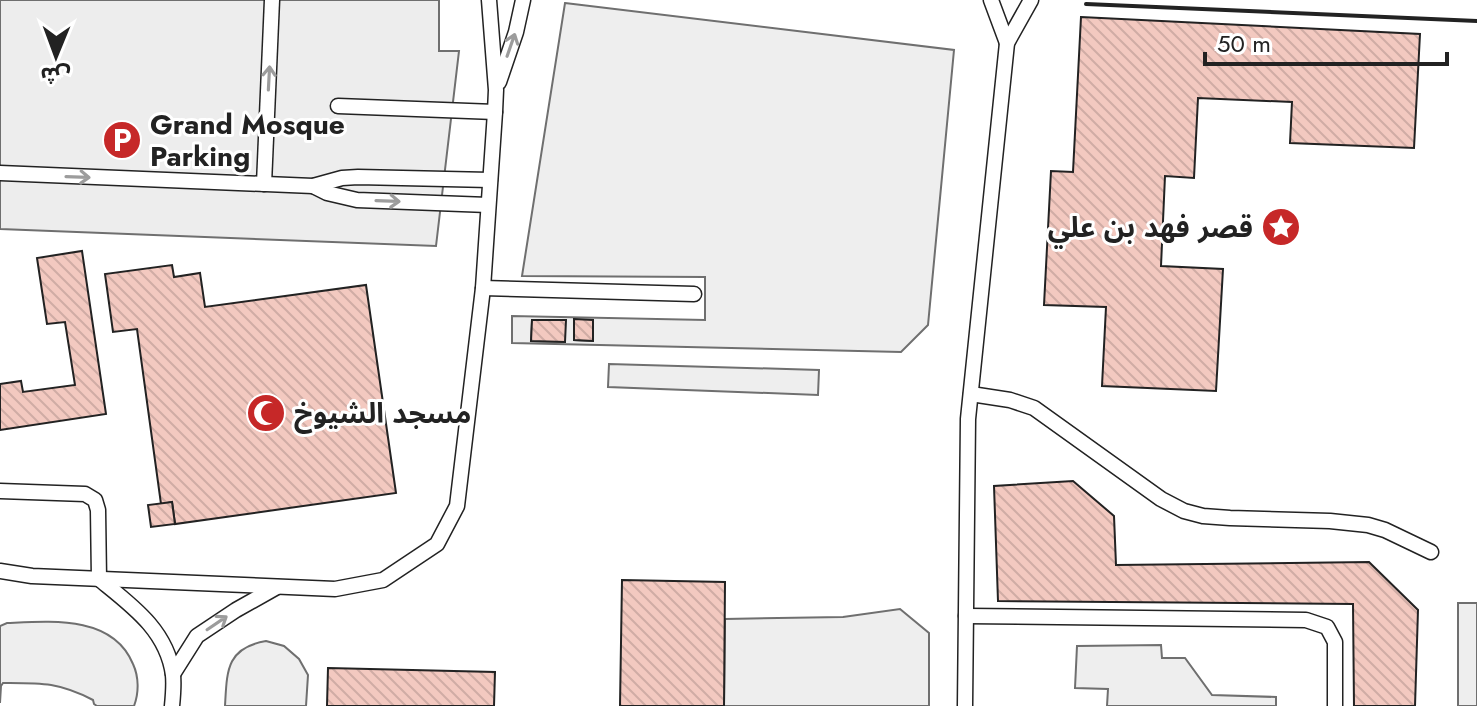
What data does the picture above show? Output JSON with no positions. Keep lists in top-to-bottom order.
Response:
{
  "places": {
    "parking": ["Grand Mosque Parking"],
    "place": ["قصر فهد بن علي"],
    "mosque": ["مسجد الشيوخ"]
  },
  "scale_bar": "50 m",
  "north": "bottom"
}
